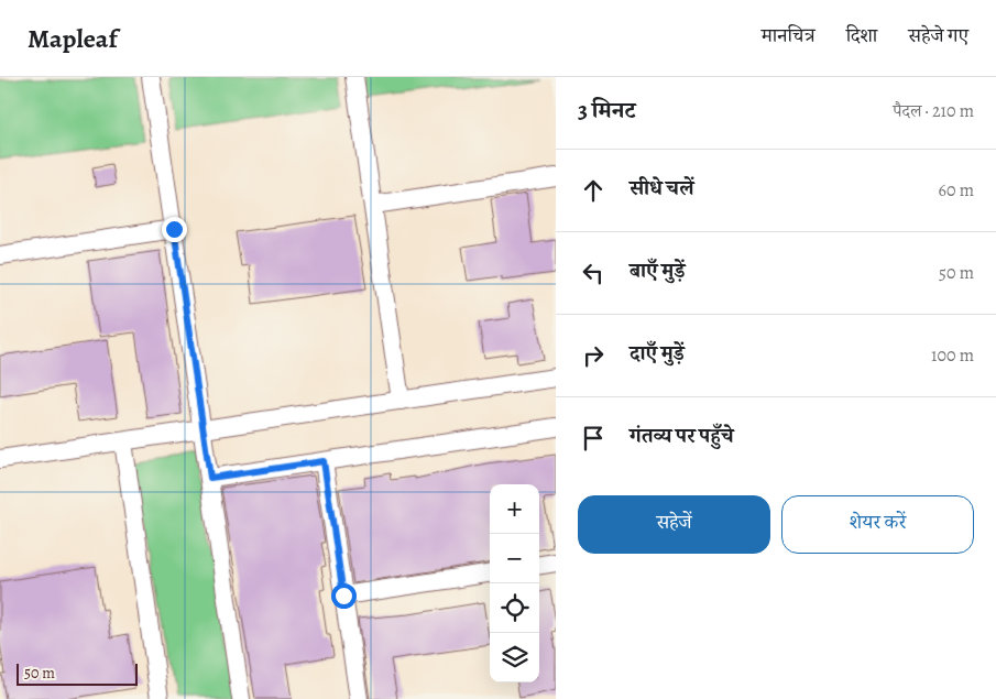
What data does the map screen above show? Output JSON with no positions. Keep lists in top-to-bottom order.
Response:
{
  "scale_bar": "50 m",
  "page": {
    "header": "Mapleaf",
    "nav": ["मानचित्र", "दिशा", "सहेजे गए"],
    "heading": ["3 मिनट", "पैदल · 210 m"],
    "list": [
      ["सीधे चलें", "60 m"],
      ["बाएँ मुड़ें", "50 m"],
      ["दाएँ मुड़ें", "100 m"],
      "गंतव्य पर पहुँचे"
    ],
    "buttons": ["सहेजें", "शेयर करें"],
    "map_buttons": ["+", "−"],
    "scale": "50 m"
  }
}
